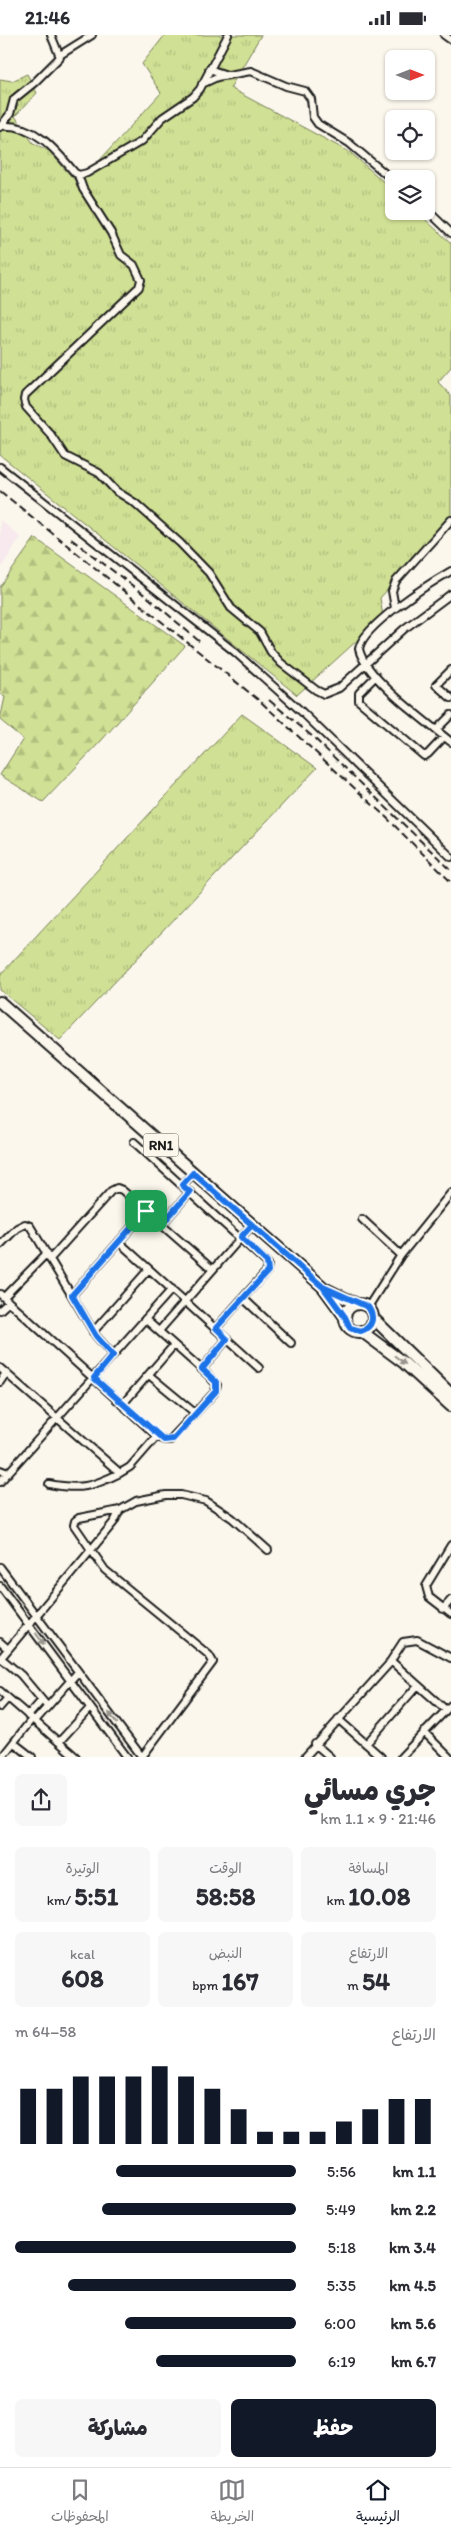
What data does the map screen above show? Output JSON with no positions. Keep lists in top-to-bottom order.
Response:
{
  "streets": {
    "main road": ["RN1"]
  },
  "north": "right",
  "page": {
    "status": "21:46",
    "heading": ["جري مسائي", "21:46 · 9 × 1.1 km"],
    "stats": [
      ["المسافة", "10.08 km"],
      ["الوقت", "58:58"],
      ["الوتيرة", "5:51 /km"],
      ["الارتفاع", "54 m"],
      ["النبض", "167 bpm"],
      ["kcal", "608"]
    ],
    "chart": ["الارتفاع", "58–64 m"],
    "list": [
      {
        "name": "1.1 km",
        "note": "5:56"
      },
      {
        "name": "2.2 km",
        "note": "5:49"
      },
      {
        "name": "3.4 km",
        "note": "5:18"
      },
      {
        "name": "4.5 km",
        "note": "5:35"
      },
      {
        "name": "5.6 km",
        "note": "6:00"
      },
      {
        "name": "6.7 km",
        "note": "6:19"
      }
    ],
    "buttons": ["حفظ", "مشاركة"],
    "tabs": ["الرئيسية", "الخريطة", "المحفوظات"]
  }
}
